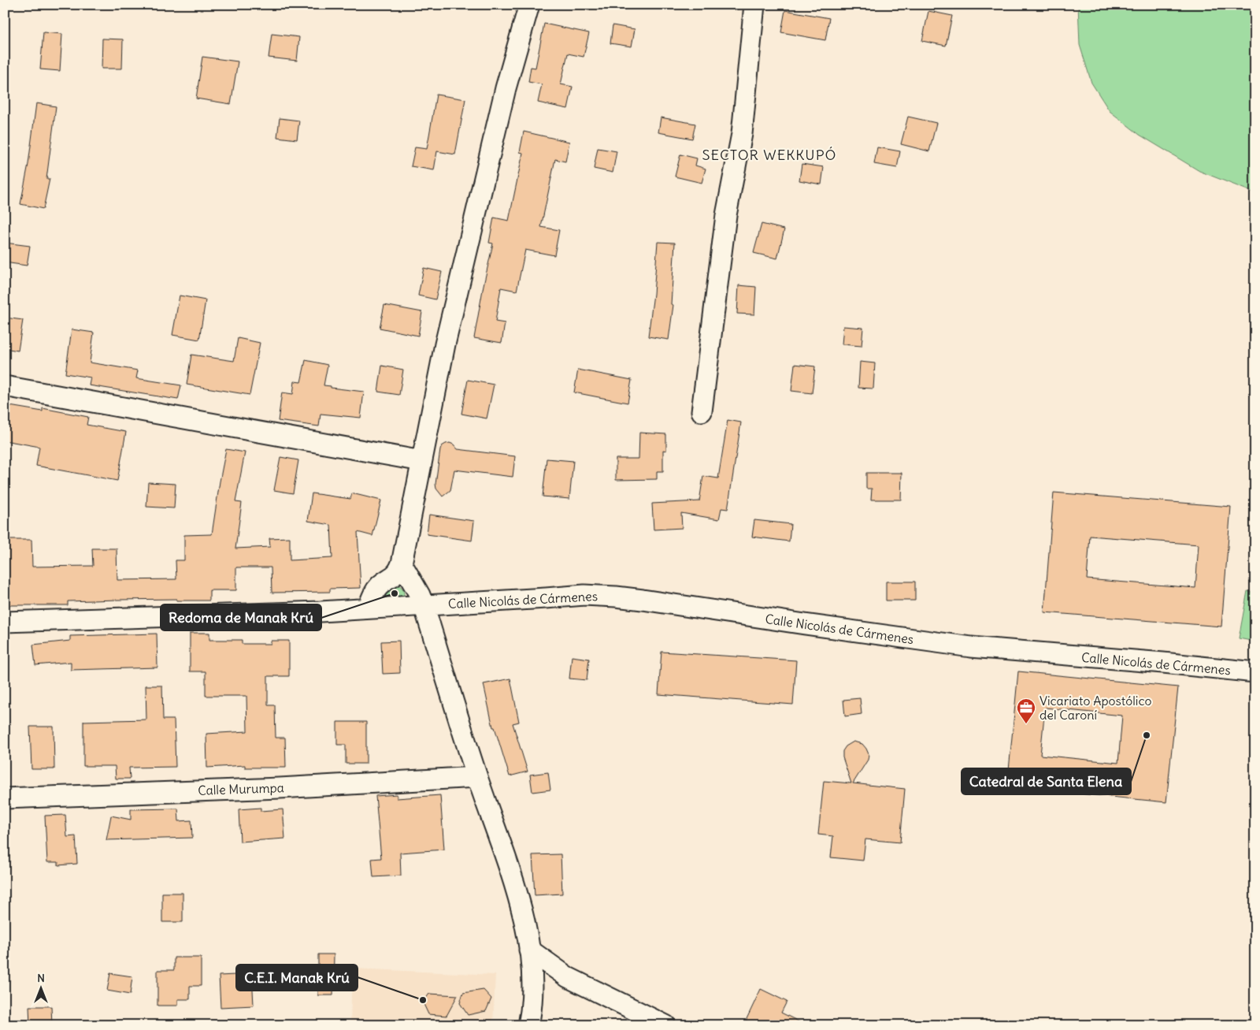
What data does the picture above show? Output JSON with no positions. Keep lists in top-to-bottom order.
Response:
{
  "streets": {
    "street": ["Calle Nicolás de Cármenes", "Calle Murumpa"]
  },
  "districts": ["SECTOR WEKKUPÓ"],
  "places": {
    "other": ["Redoma de Manak Krú", "Catedral de Santa Elena", "C.E.I. Manak Krú"],
    "office": ["Vicariato Apostólico del Caroní"]
  },
  "north": "top"
}
